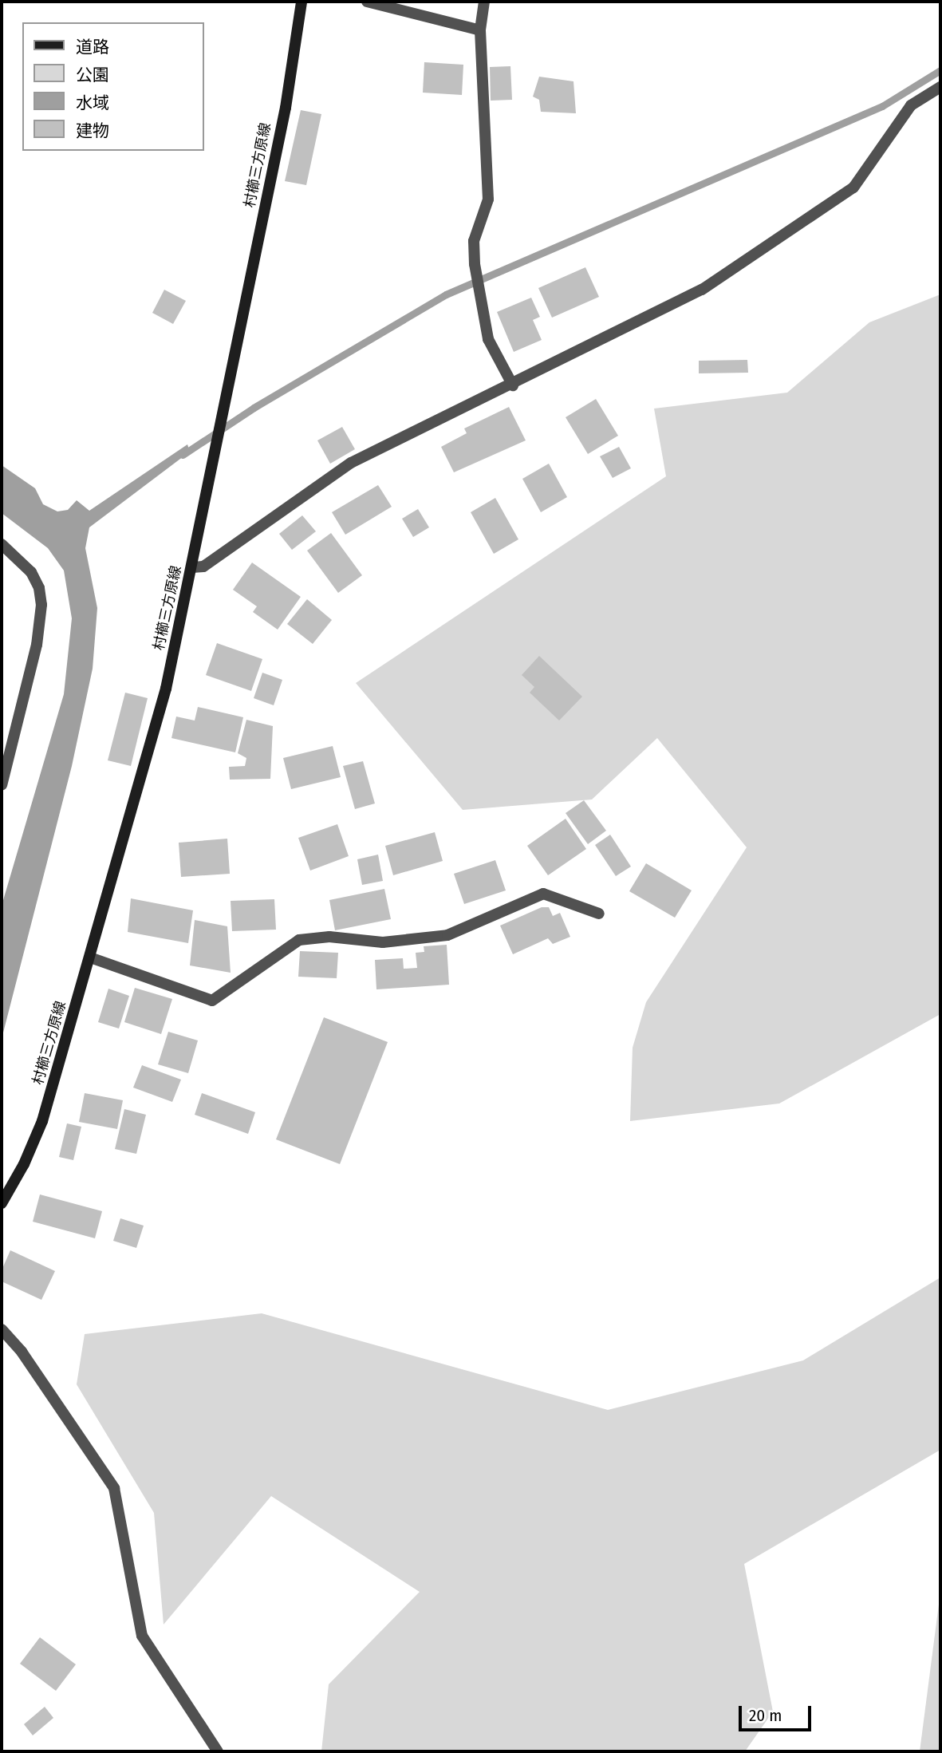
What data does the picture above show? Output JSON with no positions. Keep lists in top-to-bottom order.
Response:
{
  "streets": {
    "main road": ["村櫛三方原線"]
  },
  "legend": [
    "道路",
    "公園",
    "水域",
    "建物"
  ],
  "scale_bar": "20 m"
}
